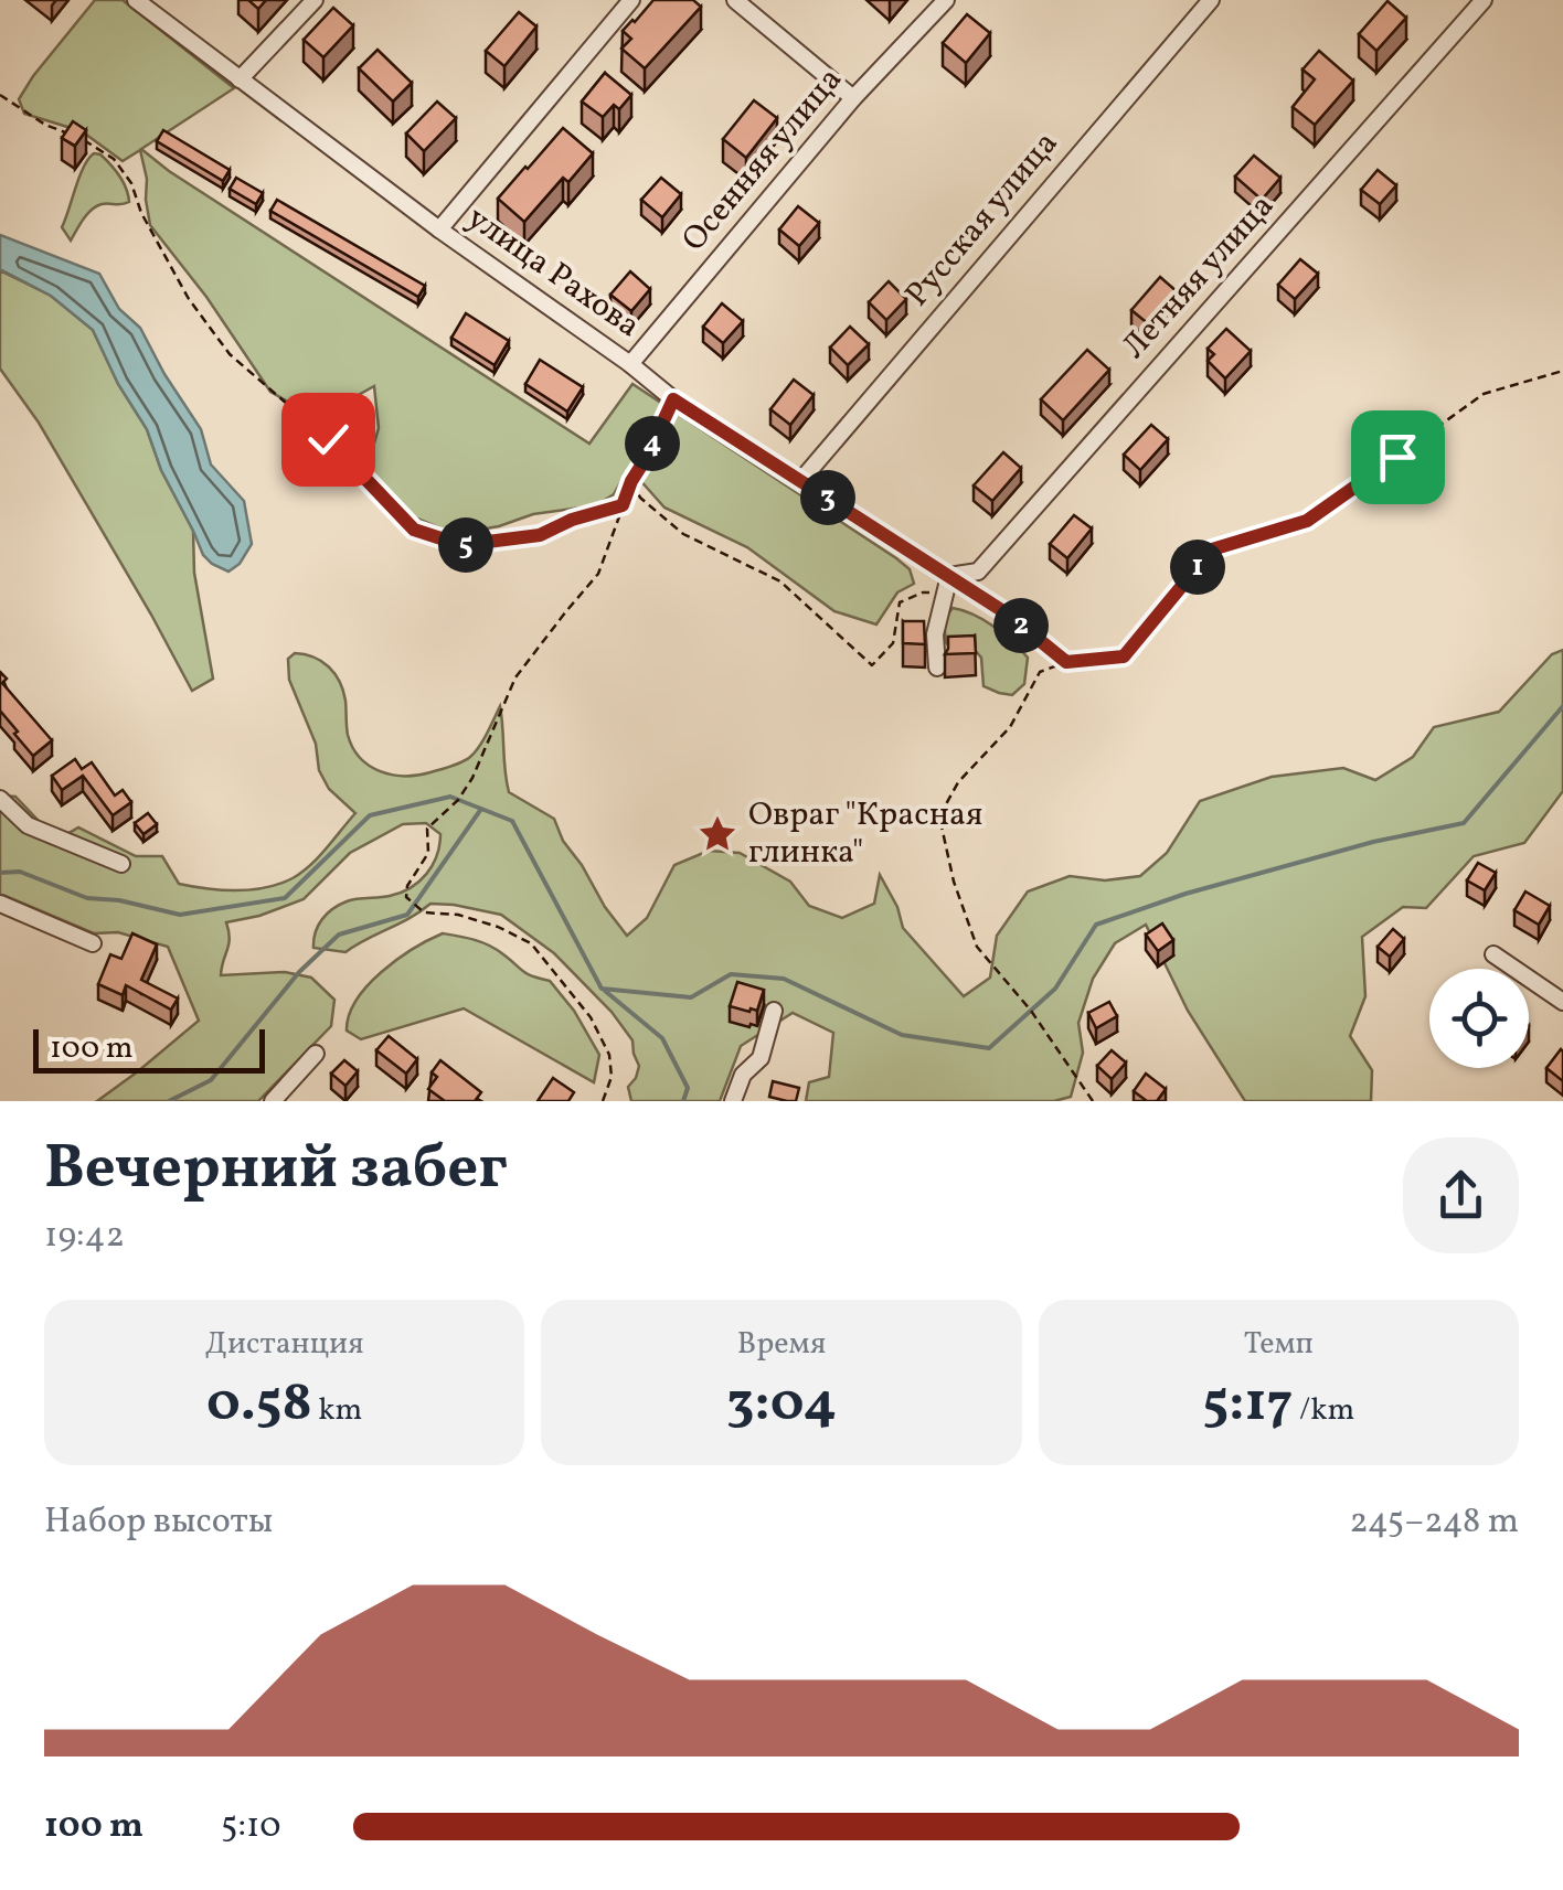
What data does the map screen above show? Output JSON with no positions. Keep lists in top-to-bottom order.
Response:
{
  "streets": {
    "street": [
      "Осенняя улица",
      "Русская улица",
      "улица Рахова",
      "Летняя улица"
    ]
  },
  "crossings": [
    ["Осенняя улица", "улица Рахова"],
    ["Русская улица", "улица Рахова"],
    ["улица Рахова", "Летняя улица"]
  ],
  "places": {
    "place": ["Овраг \"Красная глинка\""]
  },
  "scale_bar": "100 m",
  "page": {
    "pins": [
      "4",
      "3",
      "5",
      "1",
      "2"
    ],
    "scale": "100 m",
    "heading": ["Вечерний забег", "19:42"],
    "stats": [
      ["Дистанция", "0.58 km"],
      ["Время", "3:04"],
      ["Темп", "5:17 /km"]
    ],
    "chart": ["Набор высоты", "245–248 m"],
    "list": [
      {
        "name": "100 m",
        "note": "5:10"
      }
    ]
  }
}
